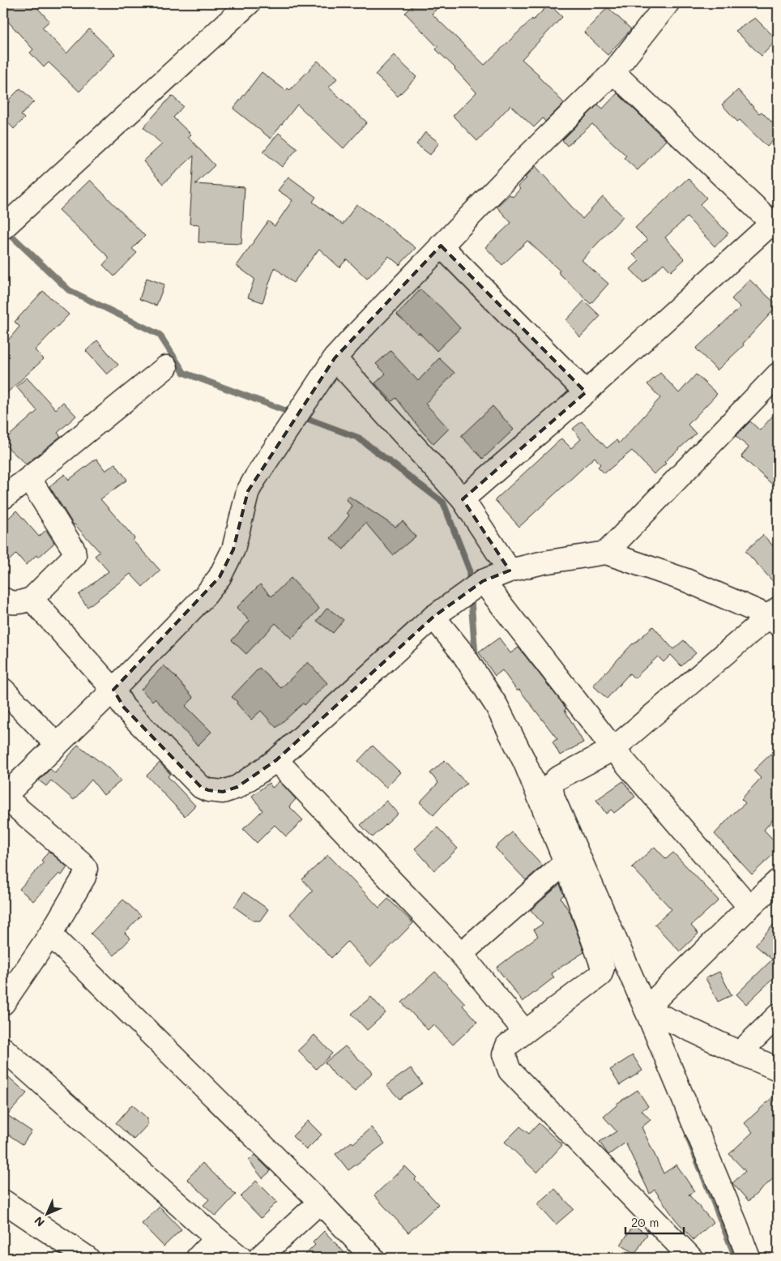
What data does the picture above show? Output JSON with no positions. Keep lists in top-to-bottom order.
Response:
{
  "scale_bar": "20 m",
  "north": "bottom left"
}
